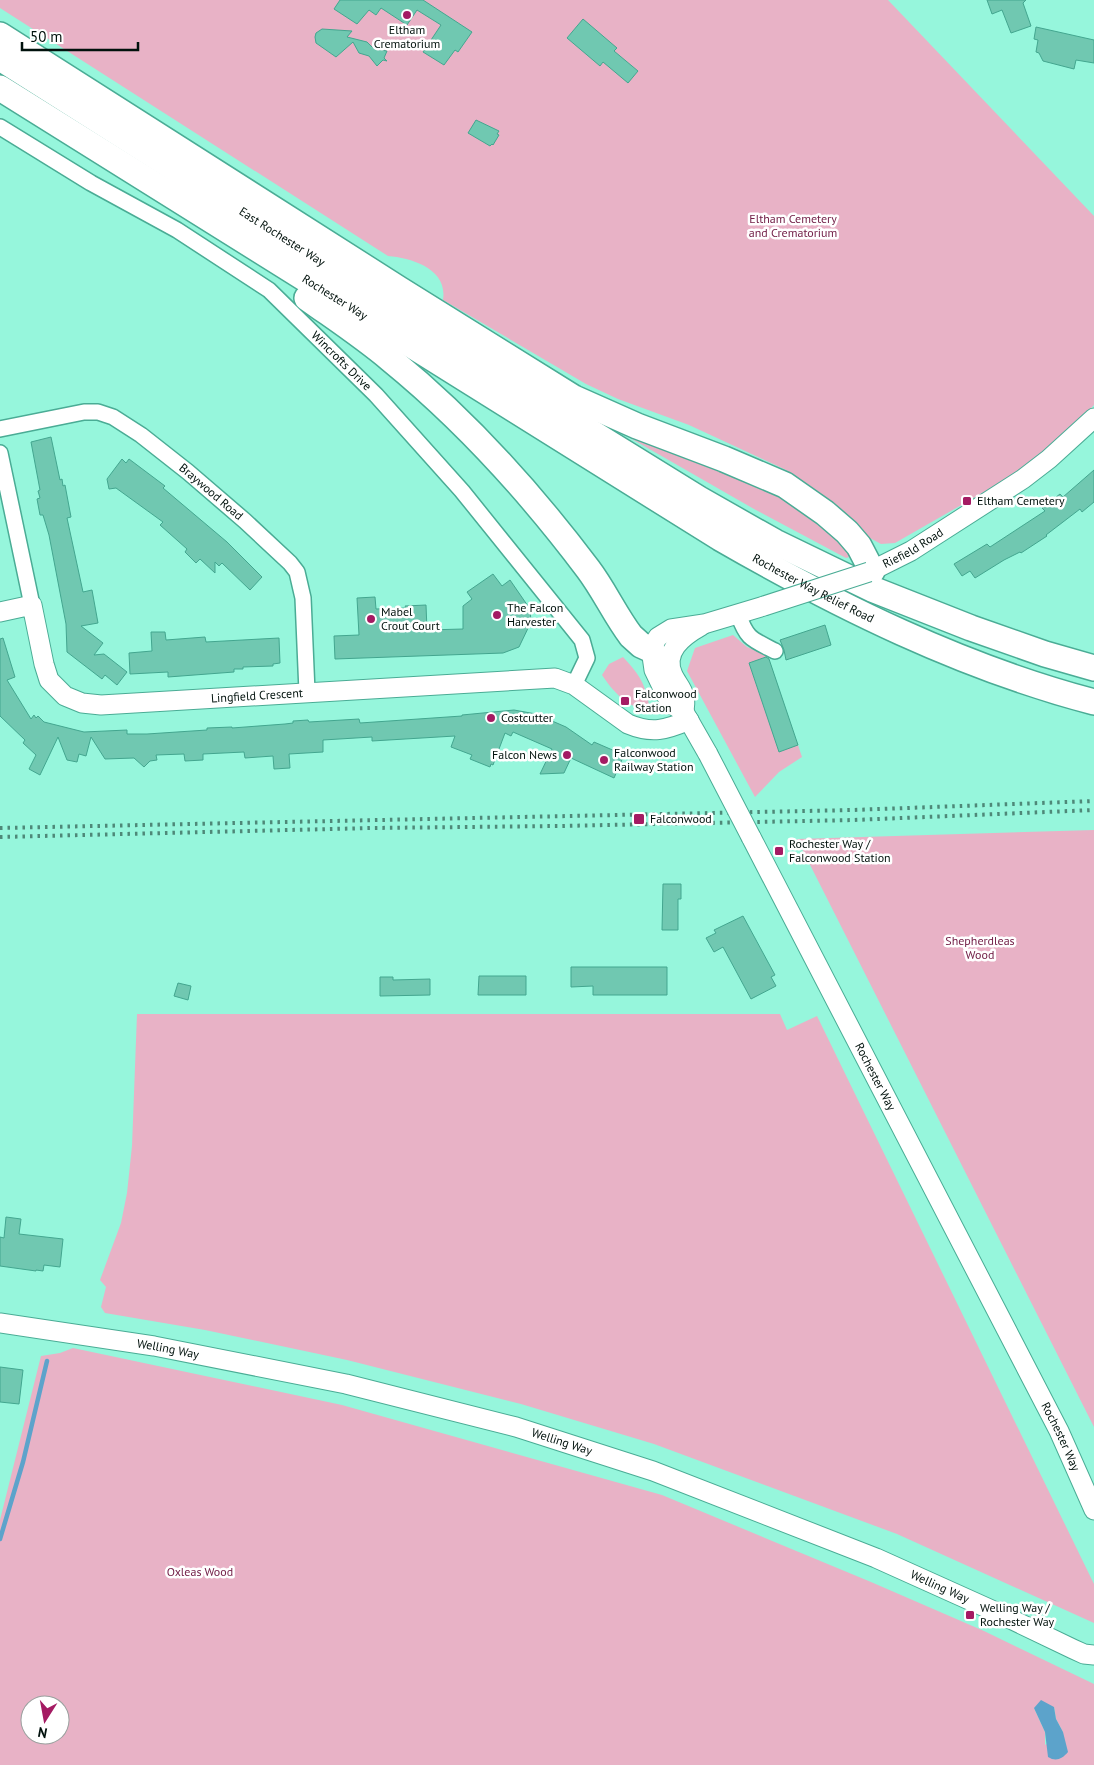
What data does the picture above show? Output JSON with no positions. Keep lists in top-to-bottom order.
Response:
{
  "streets": {
    "highway": ["East Rochester Way", "Rochester Way", "Rochester Way Relief Road"],
    "street": [
      "Wincrofts Drive",
      "Braywood Road",
      "Riefield Road",
      "Lingfield Crescent",
      "Welling Way"
    ]
  },
  "crossings": [
    ["East Rochester Way", "Rochester Way"],
    ["East Rochester Way", "Rochester Way Relief Road"],
    ["Rochester Way", "Riefield Road"],
    ["Rochester Way", "Rochester Way Relief Road"],
    ["Rochester Way", "Lingfield Crescent"],
    ["Wincrofts Drive", "Lingfield Crescent"],
    ["Braywood Road", "Lingfield Crescent"],
    ["Riefield Road", "Lingfield Crescent"]
  ],
  "parks": ["Eltham Cemetery and Crematorium", "Shepherdleas Wood", "Oxleas Wood"],
  "places": {
    "other": [
      "Eltham Crematorium",
      "The Falcon Harvester",
      "Mabel Crout Court",
      "Costcutter",
      "Falcon News",
      "Falconwood Railway Station"
    ],
    "transit": [
      "Eltham Cemetery",
      "Falconwood Station",
      "Falconwood",
      "Rochester Way / Falconwood Station",
      "Welling Way / Rochester Way"
    ]
  },
  "scale_bar": "50 m",
  "north": "bottom"
}
